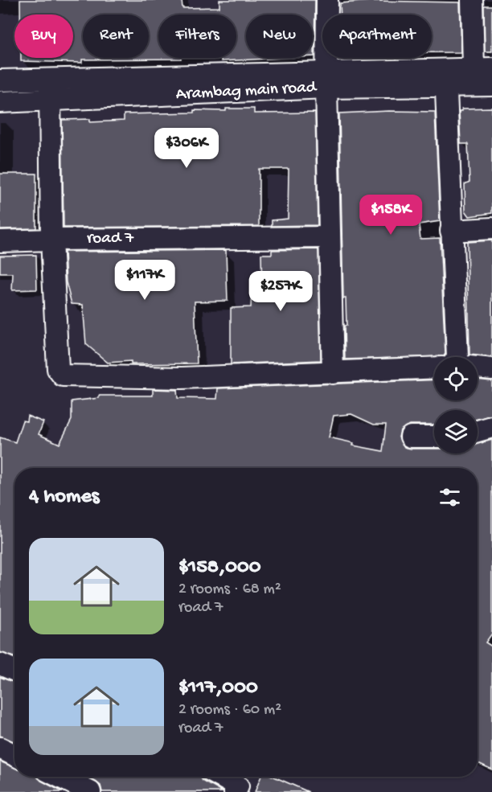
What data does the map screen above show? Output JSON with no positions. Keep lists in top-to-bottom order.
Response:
{
  "streets": {
    "street": ["Arambag main road", "road 7"]
  },
  "page": {
    "chip": [
      "Buy",
      "Rent",
      "Filters",
      "New",
      "Apartment"
    ],
    "price": [
      "$306K",
      "$158K",
      "$117K",
      "$257K"
    ],
    "heading": "4 homes",
    "list": [
      {
        "name": "$158,000",
        "note": "2 rooms · 68 m² · road 7"
      },
      {
        "name": "$117,000",
        "note": "2 rooms · 60 m² · road 7"
      }
    ]
  }
}
